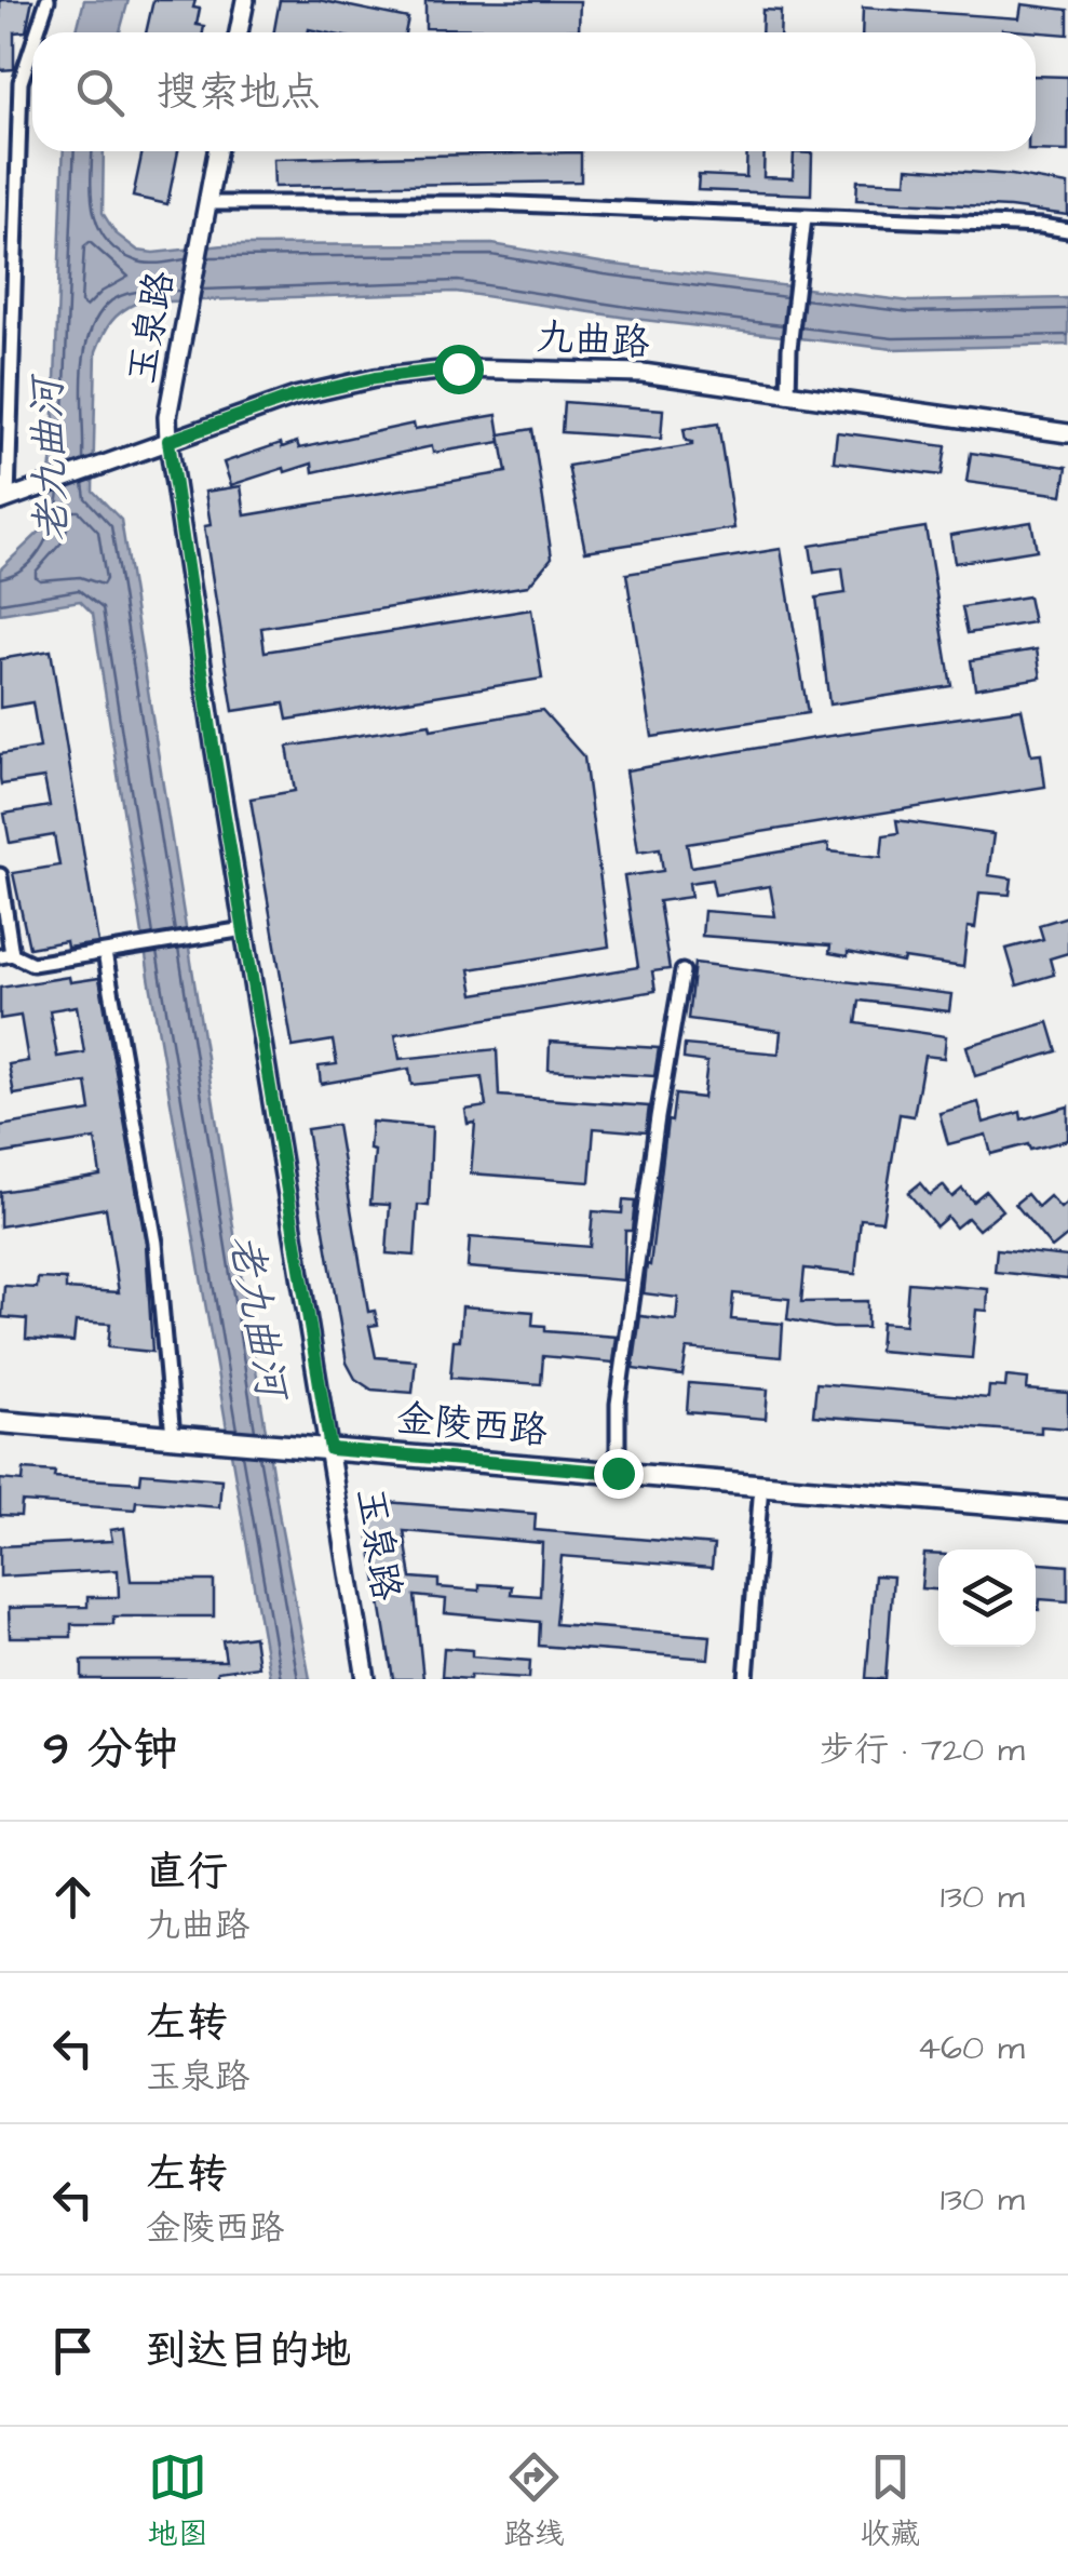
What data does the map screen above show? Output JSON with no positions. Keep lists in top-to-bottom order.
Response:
{
  "streets": {
    "main road": ["金陵西路"],
    "street": ["玉泉路", "九曲路"]
  },
  "crossings": [
    ["玉泉路", "九曲路"],
    ["玉泉路", "金陵西路"]
  ],
  "water": ["老九曲河"],
  "page": {
    "search": "搜索地点",
    "heading": ["9 分钟", "步行 · 720 m"],
    "list": [
      ["直行", "九曲路", "130 m"],
      ["左转", "玉泉路", "460 m"],
      ["左转", "金陵西路", "130 m"],
      "到达目的地"
    ],
    "nav": ["地图", "路线", "收藏"]
  }
}
